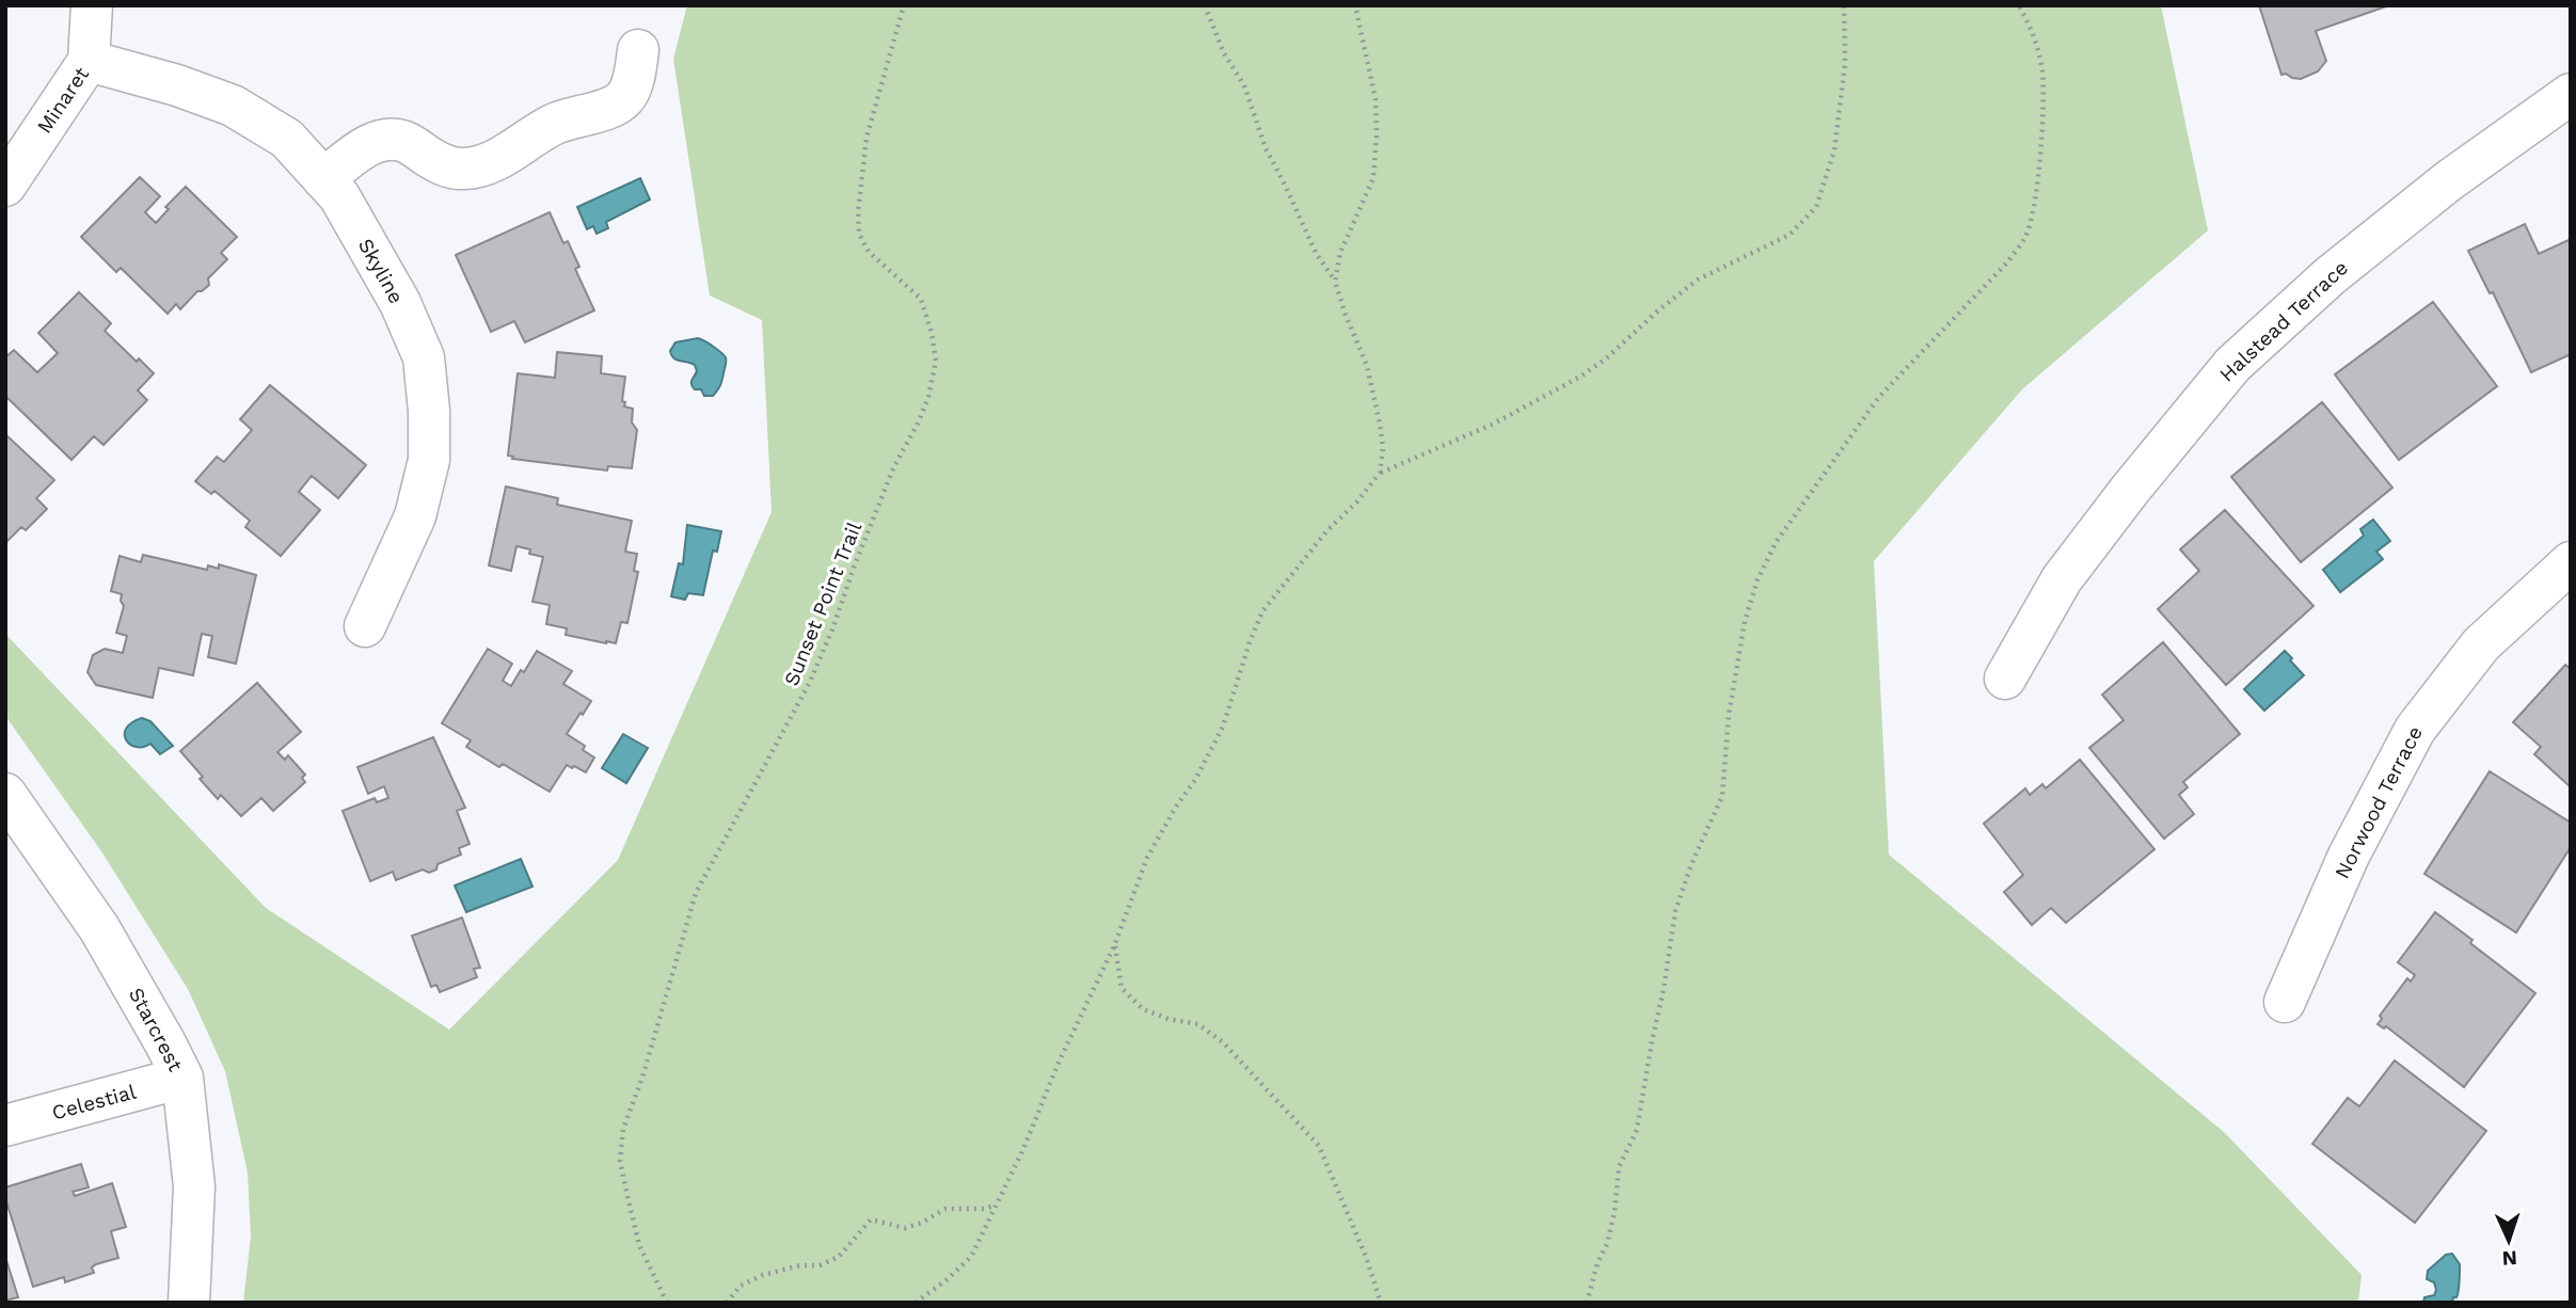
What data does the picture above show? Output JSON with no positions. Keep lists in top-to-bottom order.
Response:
{
  "streets": {
    "street": [
      "Minaret",
      "Skyline",
      "Halstead Terrace",
      "Norwood Terrace",
      "Starcrest",
      "Celestial"
    ],
    "path": ["Sunset Point Trail"]
  },
  "crossings": [
    ["Minaret", "Skyline"],
    ["Starcrest", "Celestial"]
  ],
  "north": "bottom"
}
